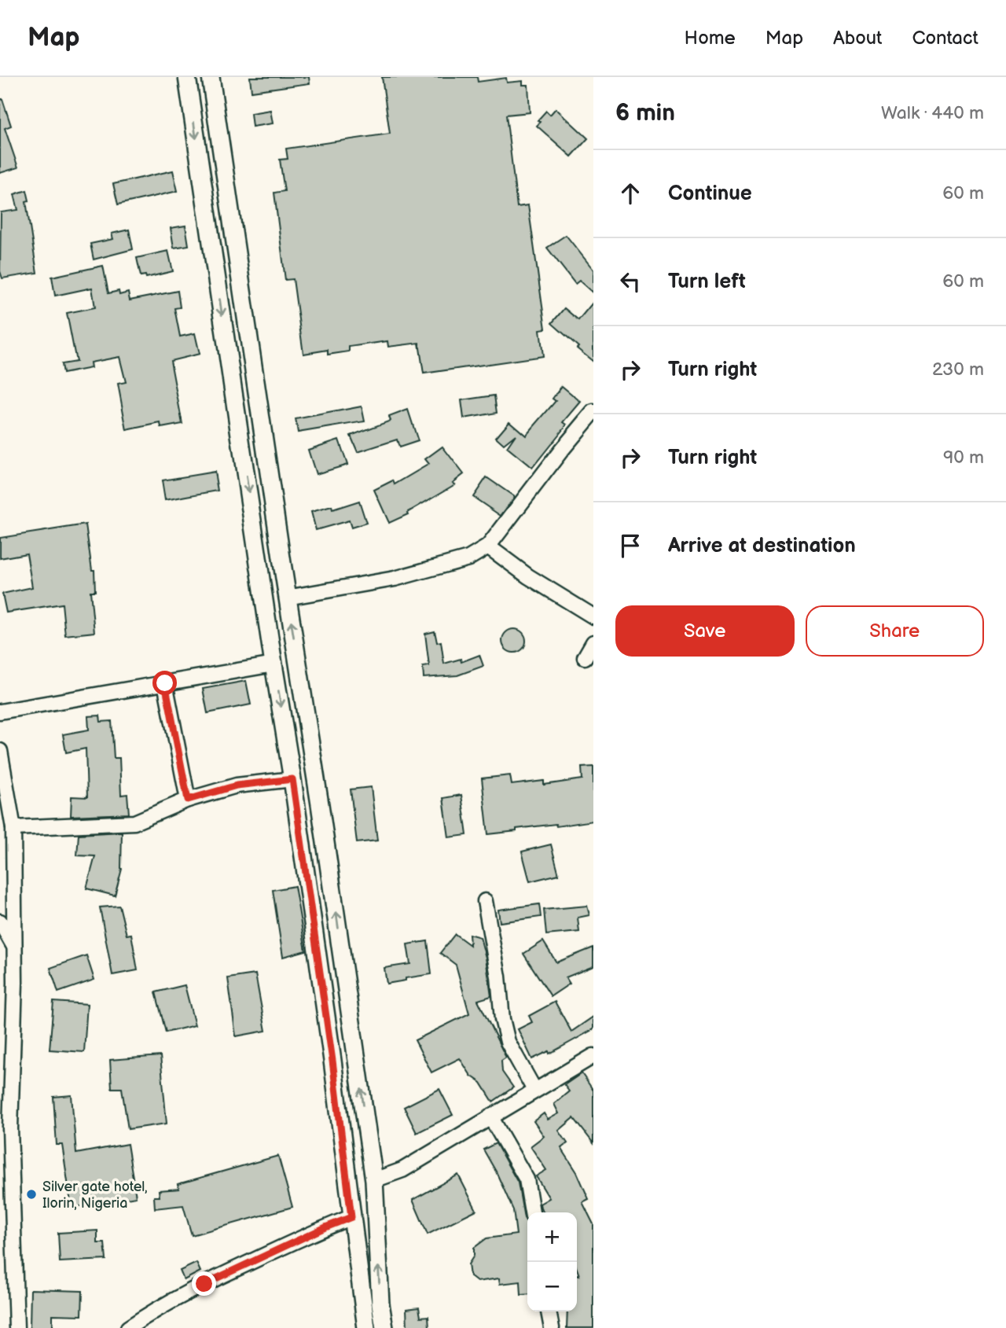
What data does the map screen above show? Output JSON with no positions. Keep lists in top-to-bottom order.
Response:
{
  "places": ["Silver gate hotel, Ilorin, Nigeria"],
  "page": {
    "header": "Map",
    "nav": [
      "Home",
      "Map",
      "About",
      "Contact"
    ],
    "heading": ["6 min", "Walk · 440 m"],
    "list": [
      ["Continue", "60 m"],
      ["Turn left", "60 m"],
      ["Turn right", "230 m"],
      ["Turn right", "90 m"],
      "Arrive at destination"
    ],
    "buttons": ["Save", "Share"],
    "map_buttons": ["+", "−"]
  }
}
